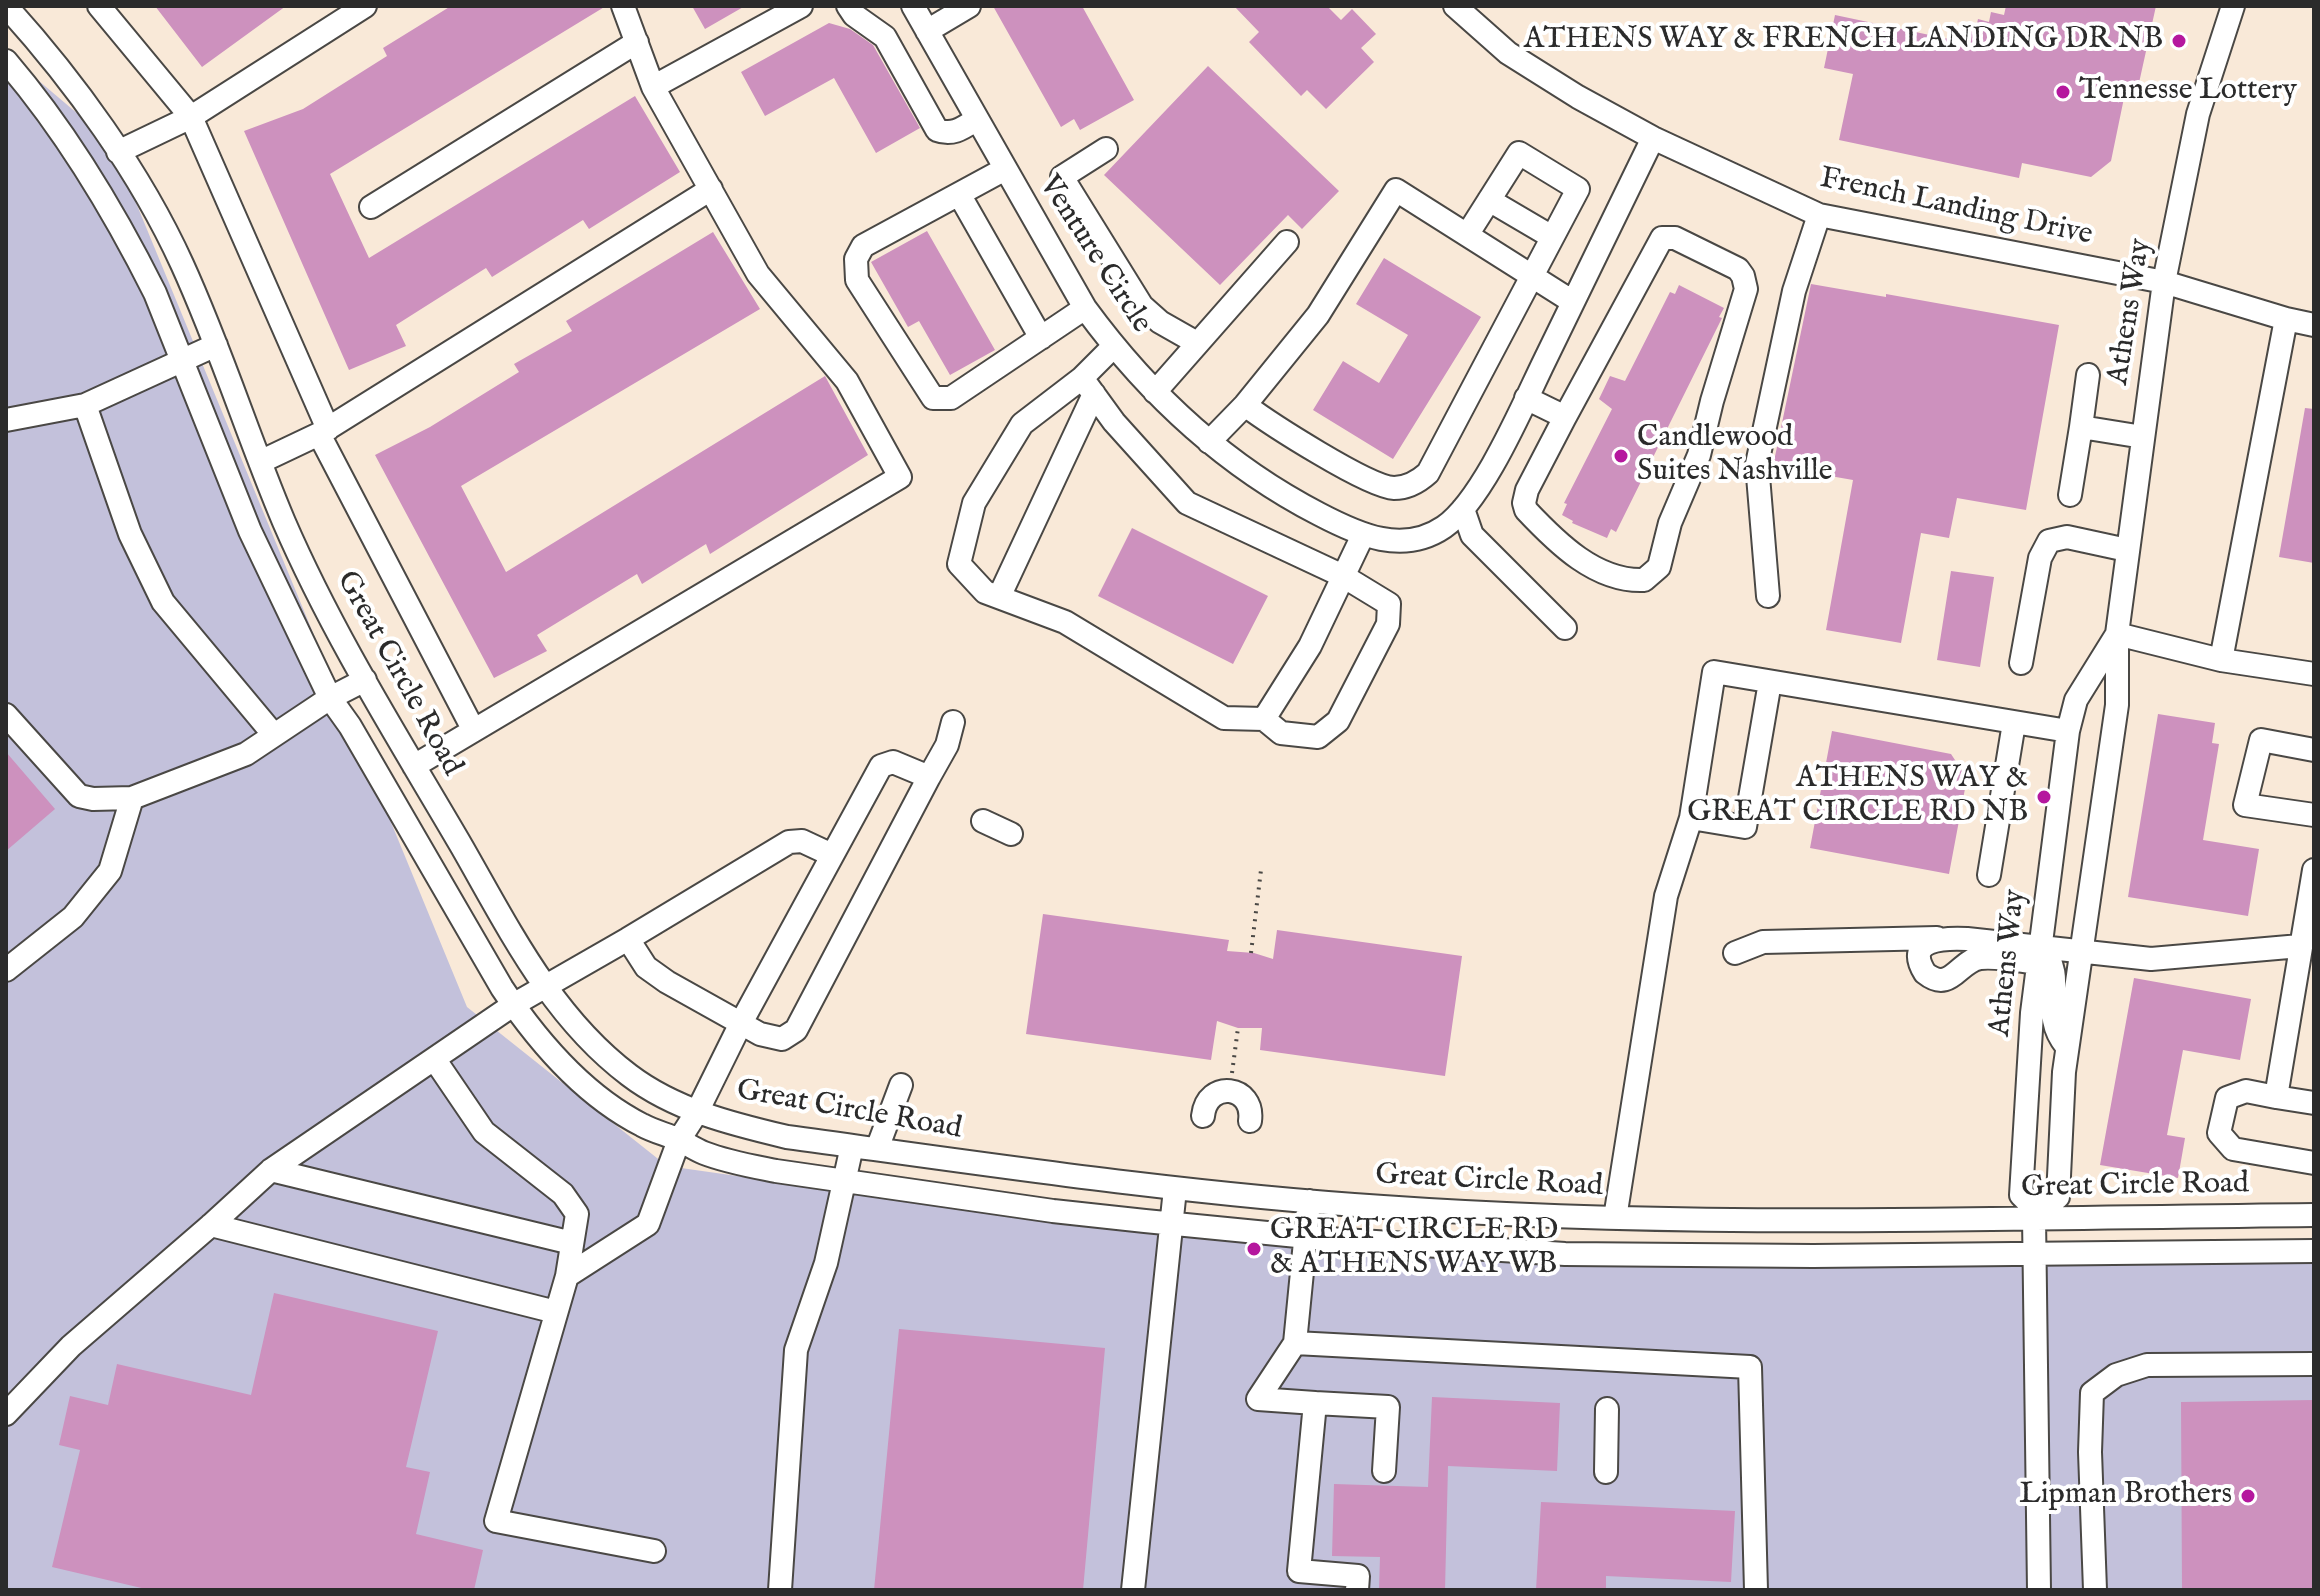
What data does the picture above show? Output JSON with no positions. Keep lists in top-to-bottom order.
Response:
{
  "streets": {
    "street": [
      "French Landing Drive",
      "Venture Circle",
      "Athens Way",
      "Great Circle Road"
    ]
  },
  "crossings": [
    ["French Landing Drive", "Venture Circle"],
    ["French Landing Drive", "Athens Way"],
    ["Athens Way", "Great Circle Road"]
  ],
  "places": [
    "ATHENS WAY & FRENCH LANDING DR NB",
    "Tennesse Lottery",
    "Candlewood Suites Nashville",
    "ATHENS WAY & GREAT CIRCLE RD NB",
    "GREAT CIRCLE RD & ATHENS WAY WB",
    "Lipman Brothers"
  ]
}
